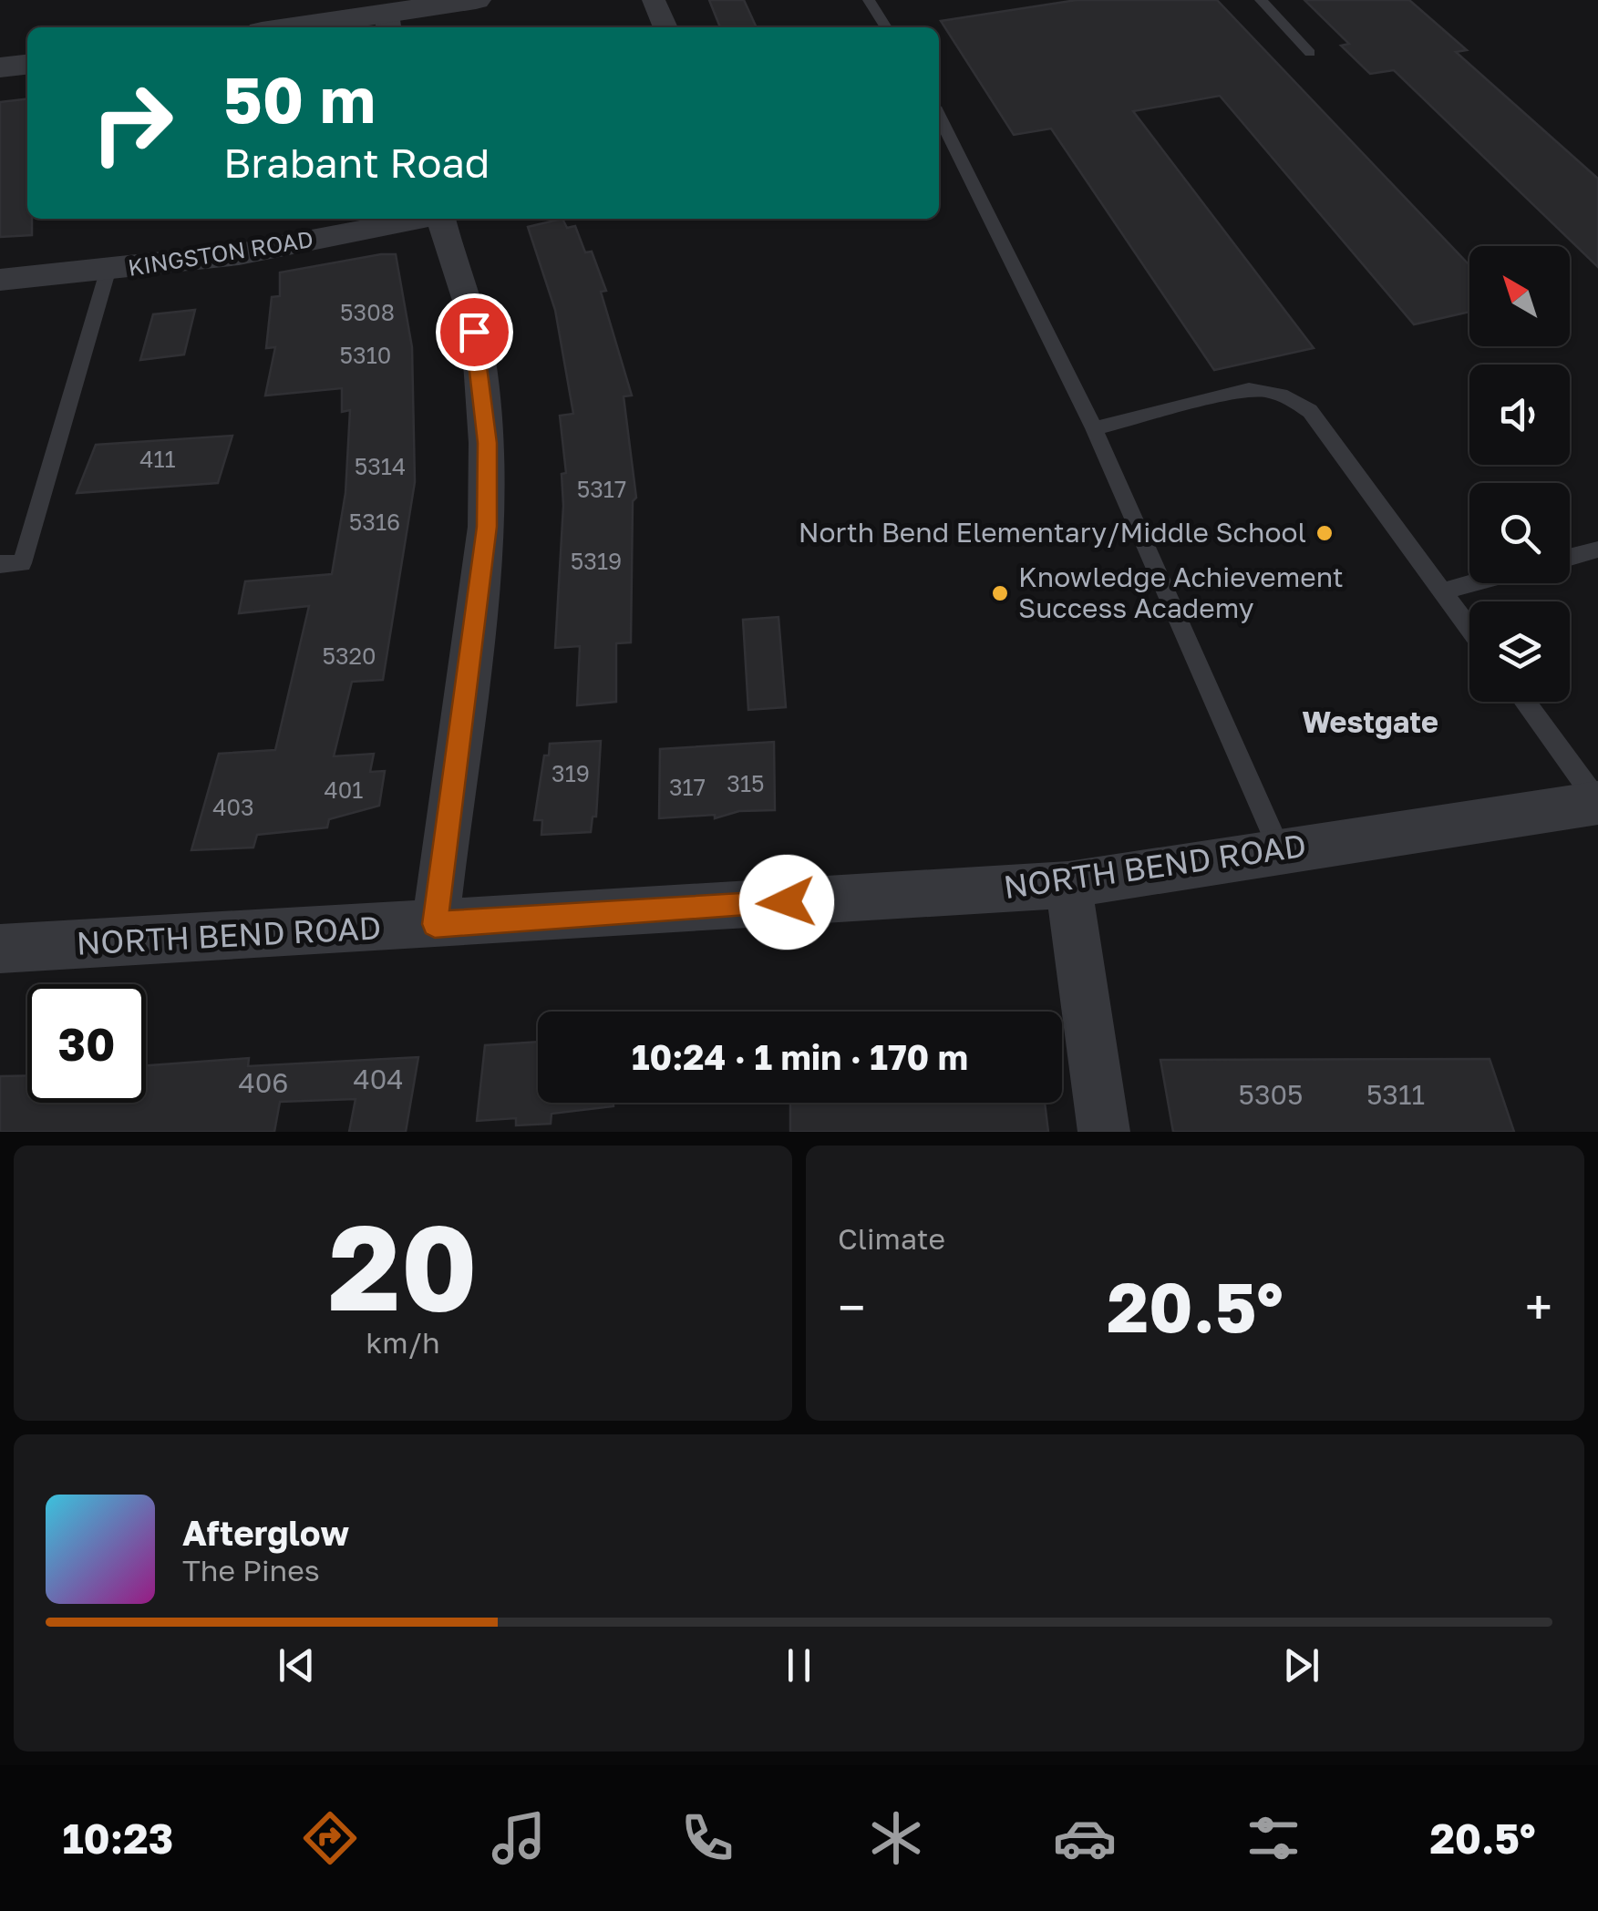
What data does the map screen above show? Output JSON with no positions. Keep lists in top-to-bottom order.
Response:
{
  "streets": {
    "street": ["KINGSTON ROAD", "NORTH BEND ROAD"]
  },
  "districts": ["Westgate"],
  "places": ["North Bend Elementary/Middle School", "Knowledge Achievement Success Academy"],
  "house_numbers": [
    "5308",
    "5310",
    "411",
    "5314",
    "5317",
    "5316",
    "5319",
    "5320",
    "319",
    "315",
    "317",
    "401",
    "403",
    "404",
    "406",
    "5305",
    "5311"
  ],
  "north": "top left",
  "page": {
    "turn": ["50 m", "Brabant Road"],
    "limit": "30",
    "trip": "10:24 · 1 min · 170 m",
    "tile": [
      ["20", "km/h"],
      "Climate"
    ],
    "heat": ["−", "20.5°", "+"],
    "song": ["Afterglow", "The Pines"],
    "tabs": ["10:23", "20.5°"]
  }
}
